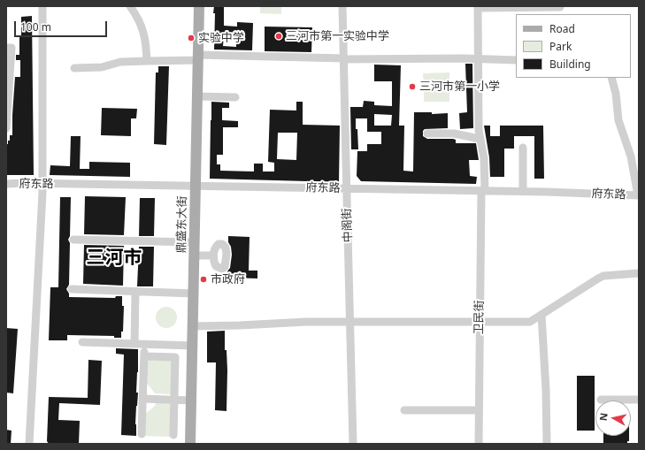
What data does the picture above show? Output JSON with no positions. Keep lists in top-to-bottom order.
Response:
{
  "streets": {
    "main road": ["鼎盛东大街"],
    "street": ["府东路", "中阁街", "卫民街"]
  },
  "crossings": [
    ["府东路", "鼎盛东大街"],
    ["府东路", "中阁街"],
    ["府东路", "卫民街"]
  ],
  "districts": ["三河市"],
  "places": [
    "三河市第一实验中学",
    "实验中学",
    "三河市第一小学",
    "市政府"
  ],
  "legend": ["Road", "Park", "Building"],
  "scale_bar": "100 m",
  "north": "left"
}
